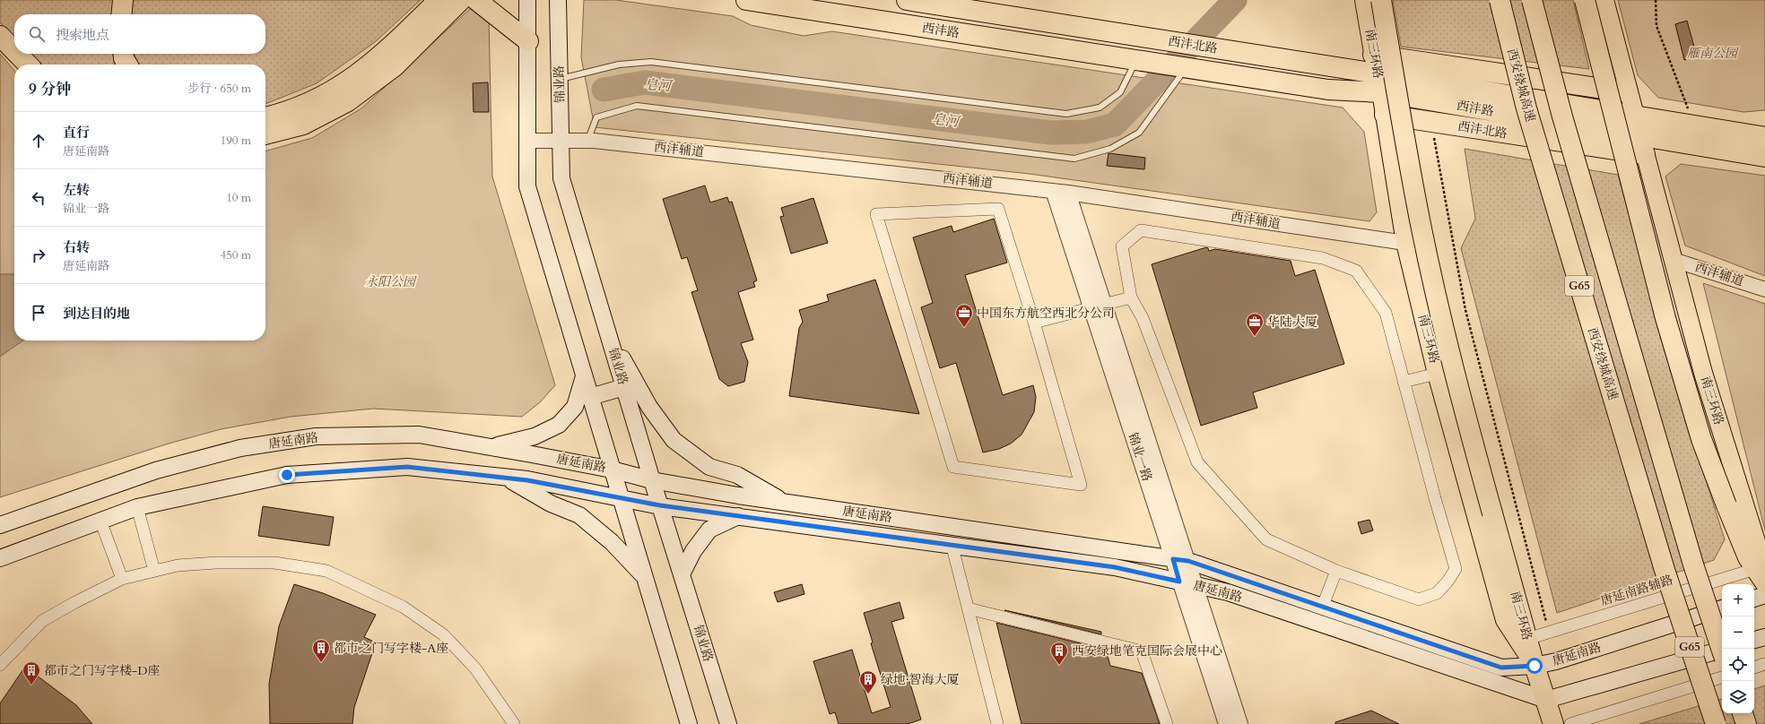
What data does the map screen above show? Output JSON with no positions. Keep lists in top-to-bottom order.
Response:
{
  "streets": {
    "highway": [
      "西沣路",
      "西沣北路",
      "南三环路",
      "西安绕城高速",
      "G65"
    ],
    "main road": ["锦业路", "唐延南路"],
    "street": ["西沣辅道", "锦业一路", "唐延南路辅路"]
  },
  "crossings": [
    ["西沣路", "西沣北路"],
    ["西沣路", "南三环路"],
    ["西沣北路", "南三环路"],
    ["南三环路", "西沣辅道"],
    ["南三环路", "唐延南路"],
    ["南三环路", "唐延南路辅路"],
    ["锦业路", "西沣辅道"],
    ["锦业路", "唐延南路"],
    ["西沣辅道", "锦业一路"],
    ["唐延南路", "锦业一路"]
  ],
  "water": ["皂河"],
  "parks": ["雁南公园", "永阳公园"],
  "places": {
    "office": ["中国东方航空西北分公司", "华陆大厦"],
    "building": [
      "都市之门写字楼-A座",
      "西安绿地笔克国际会展中心",
      "都市之门写字楼-D座",
      "绿地·智海大厦"
    ]
  },
  "page": {
    "search": "搜索地点",
    "heading": ["9 分钟", "步行 · 650 m"],
    "list": [
      ["直行", "唐延南路", "190 m"],
      ["左转", "锦业一路", "10 m"],
      ["右转", "唐延南路", "450 m"],
      "到达目的地"
    ],
    "map_buttons": ["+", "−"]
  }
}
